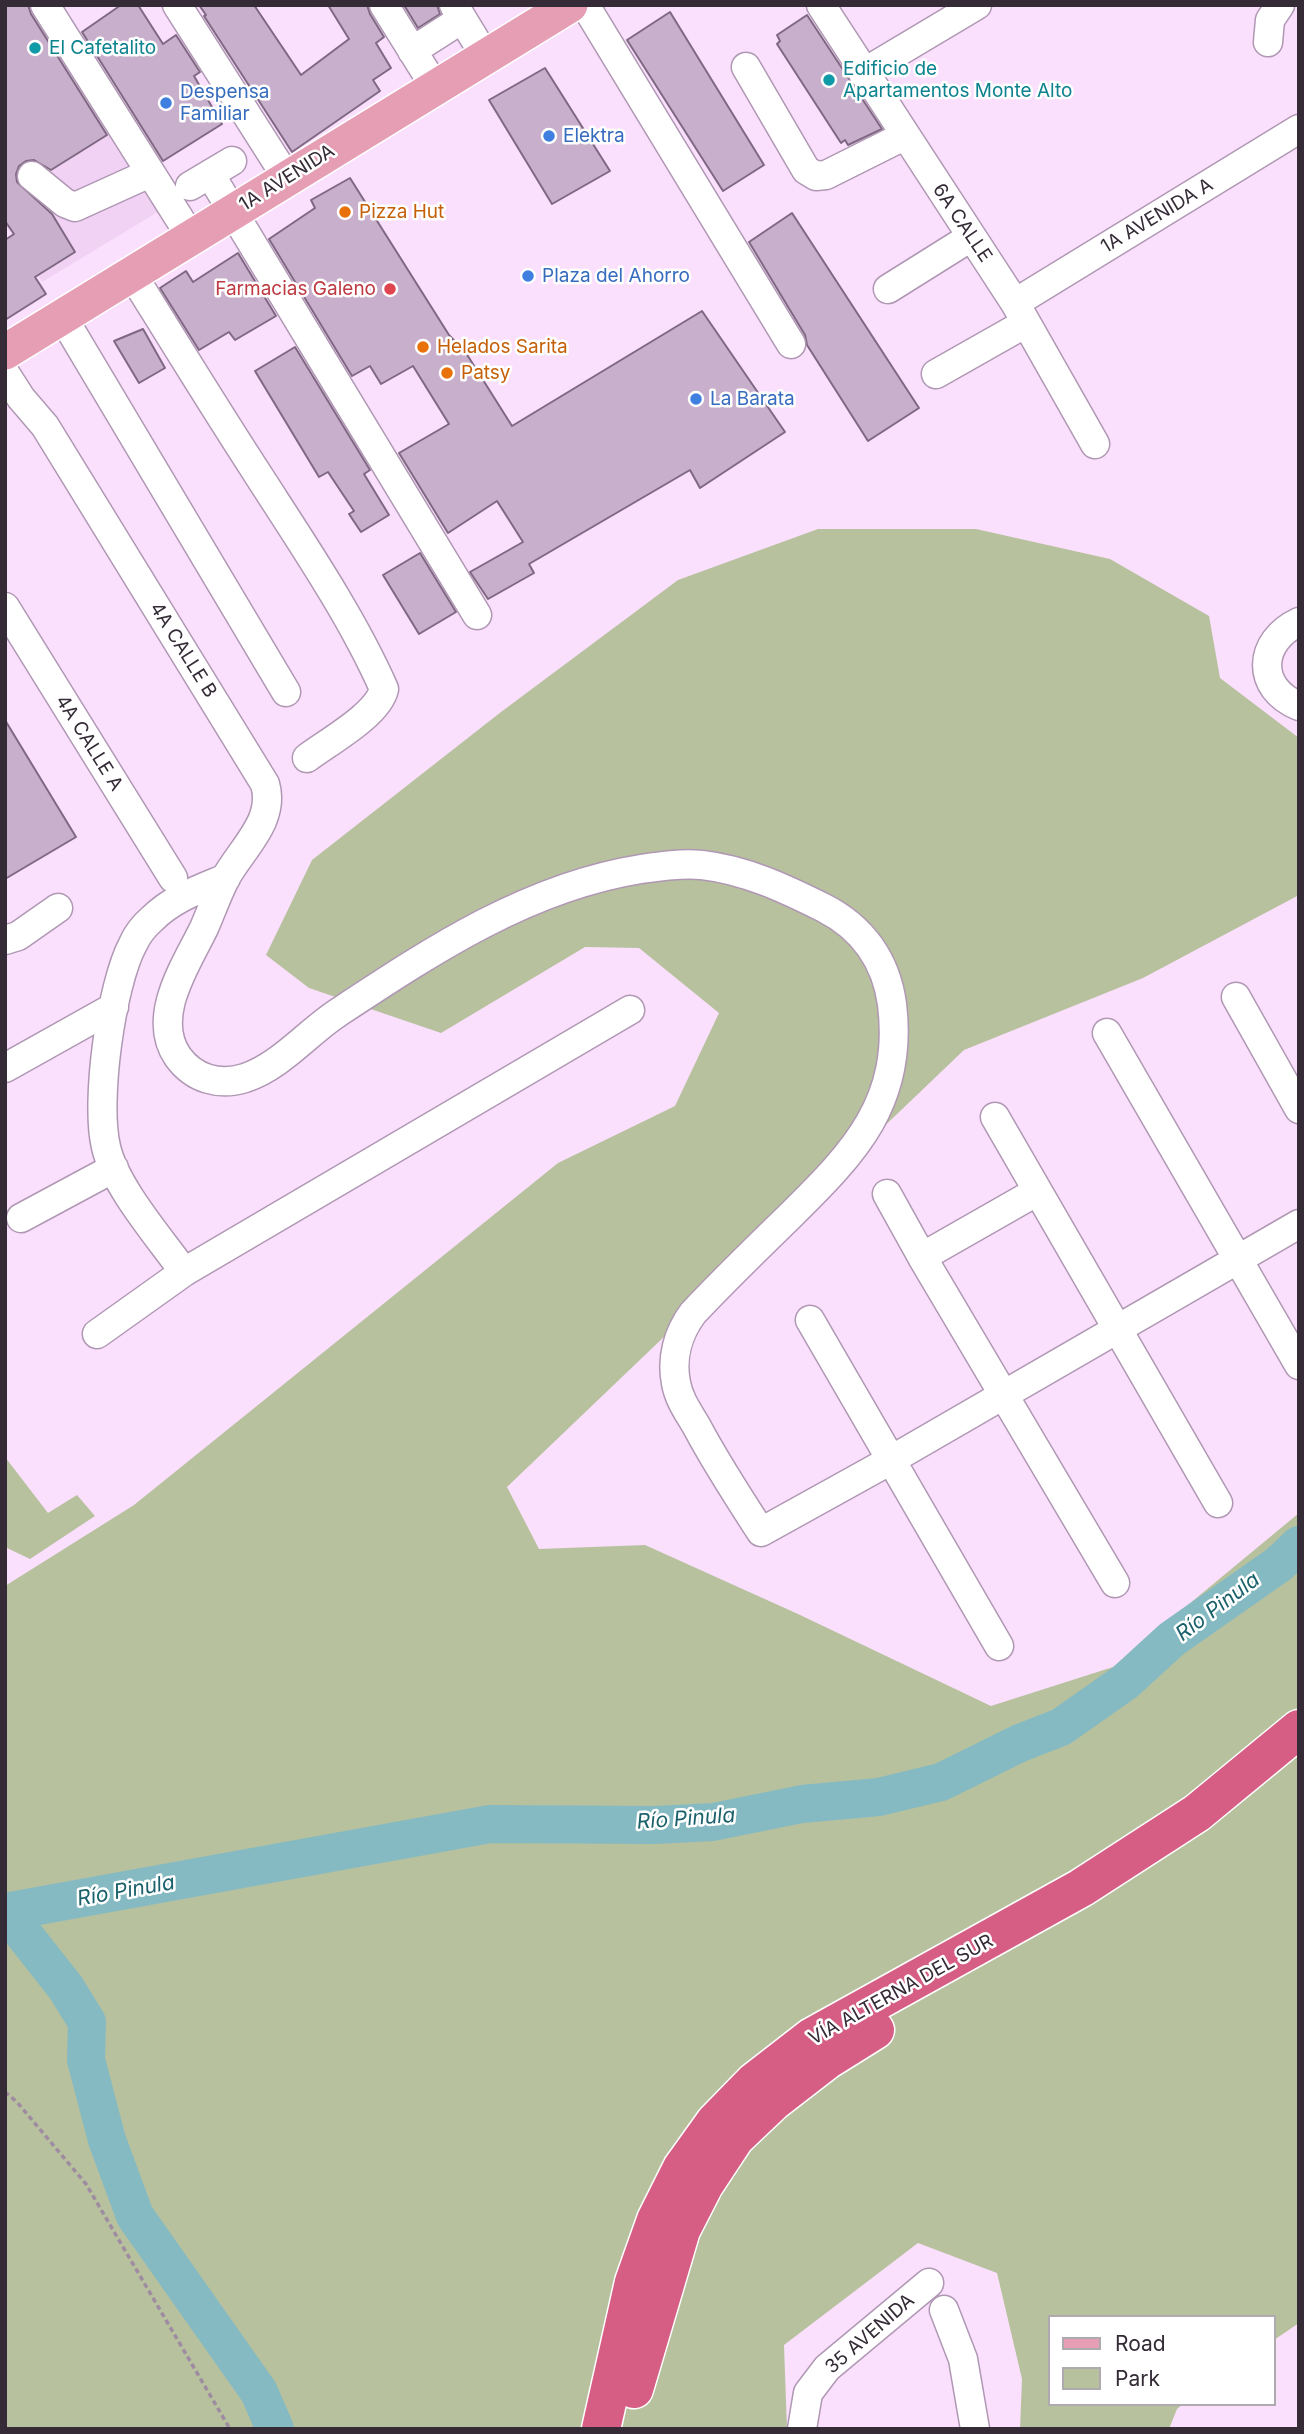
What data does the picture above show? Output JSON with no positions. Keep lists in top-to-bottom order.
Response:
{
  "streets": {
    "highway": ["VÍA ALTERNA DEL SUR"],
    "main road": ["1A AVENIDA"],
    "street": [
      "1A AVENIDA A",
      "6A CALLE",
      "4A CALLE B",
      "4A CALLE A",
      "35 AVENIDA"
    ]
  },
  "crossings": [
    ["1A AVENIDA", "4A CALLE B"],
    ["1A AVENIDA A", "6A CALLE"]
  ],
  "water": ["Río Pinula"],
  "places": [
    "El Cafetalito",
    "Edificio de Apartamentos Monte Alto",
    "Despensa Familiar",
    "Elektra",
    "Pizza Hut",
    "Plaza del Ahorro",
    "Farmacias Galeno",
    "Helados Sarita",
    "Patsy",
    "La Barata"
  ],
  "legend": ["Road", "Park"]
}
